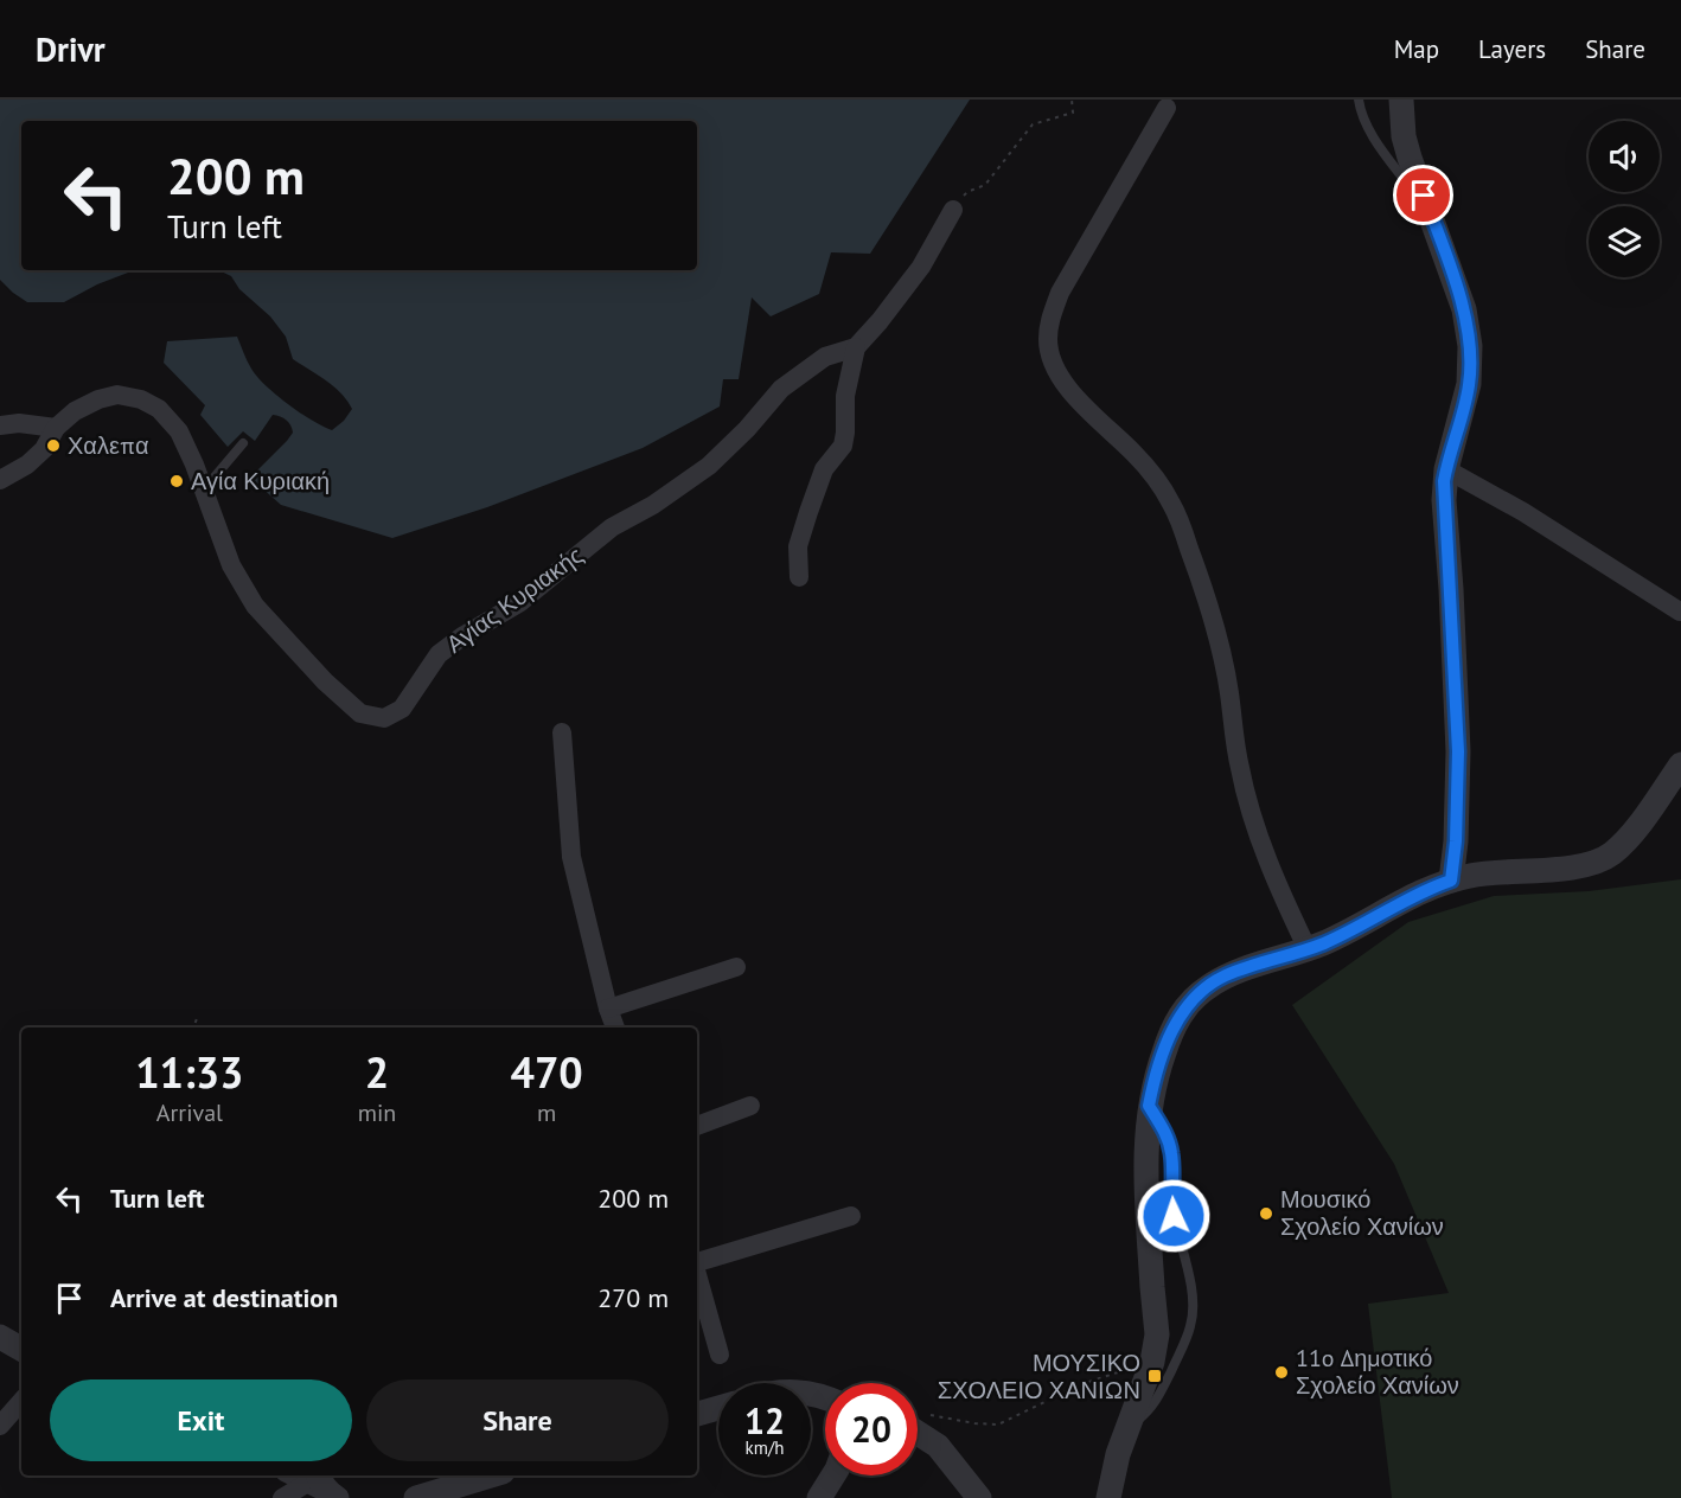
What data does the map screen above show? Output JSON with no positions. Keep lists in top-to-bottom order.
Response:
{
  "streets": {
    "street": ["Αγίας Κυριακής"]
  },
  "places": {
    "other": [
      "Χαλεπα",
      "Αγία Κυριακή",
      "Μουσικό Σχολείο Χανίων",
      "11o Δημοτικό Σχολείο Χανίων"
    ],
    "transit": ["ΜΟΥΣΙΚΟ ΣΧΟΛΕΙΟ ΧΑΝΙΩΝ"]
  },
  "page": {
    "header": "Drivr",
    "nav": ["Map", "Layers", "Share"],
    "turn": ["200 m", "Turn left"],
    "eta": [
      "11:33",
      "Arrival",
      "2",
      "min",
      "470",
      "m"
    ],
    "list": [
      {
        "name": "Turn left",
        "value": "200 m"
      },
      {
        "name": "Arrive at destination",
        "value": "270 m"
      }
    ],
    "buttons": ["Exit", "Share"],
    "speed": "12 km/h",
    "limit": "20"
  }
}
